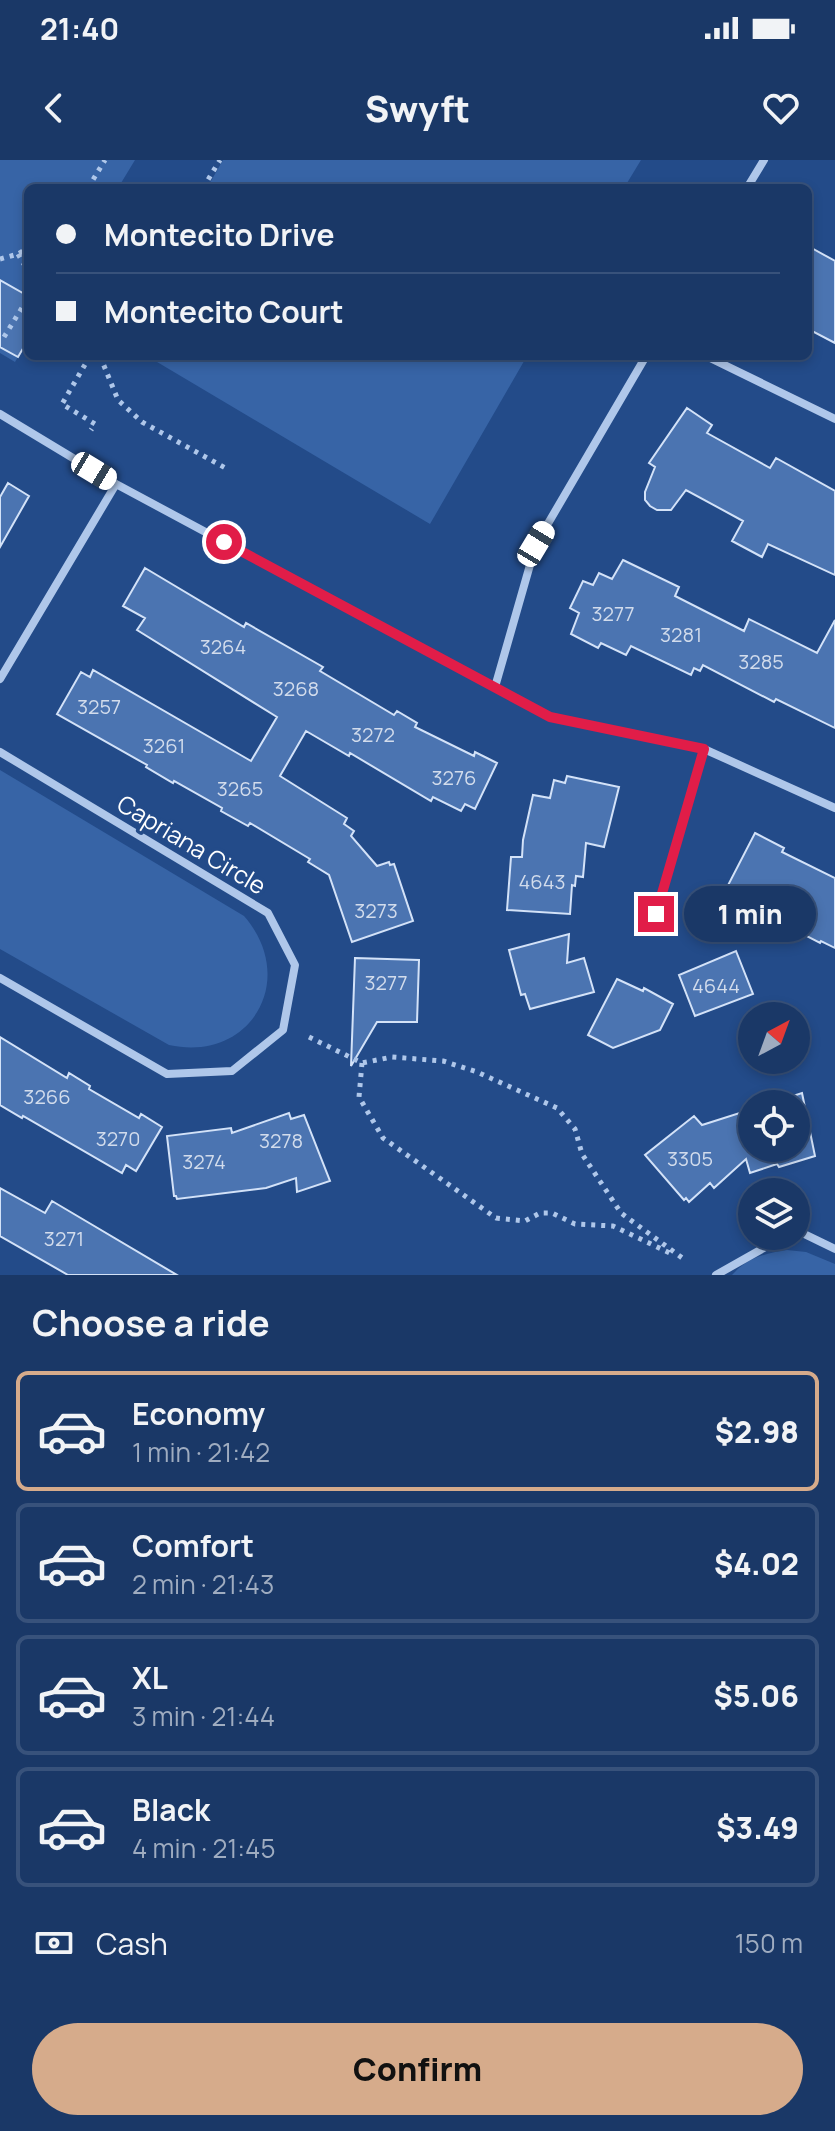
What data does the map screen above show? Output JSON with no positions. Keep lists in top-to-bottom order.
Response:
{
  "streets": {
    "street": ["Capriana Circle"]
  },
  "house_numbers": [
    "3277",
    "3281",
    "3264",
    "3285",
    "3268",
    "3257",
    "3272",
    "3261",
    "3276",
    "3265",
    "4643",
    "3273",
    "3277",
    "4644",
    "3266",
    "3270",
    "3278",
    "3305",
    "3274",
    "3271"
  ],
  "north": "top right",
  "page": {
    "status": "21:40",
    "header": "Swyft",
    "banner": ["Montecito Drive", "Montecito Court"],
    "bubble": "1 min",
    "heading": "Choose a ride",
    "list": [
      {
        "name": "Economy",
        "note": "1 min · 21:42",
        "value": "$2.98"
      },
      {
        "name": "Comfort",
        "note": "2 min · 21:43",
        "value": "$4.02"
      },
      {
        "name": "XL",
        "note": "3 min · 21:44",
        "value": "$5.06"
      },
      {
        "name": "Black",
        "note": "4 min · 21:45",
        "value": "$3.49"
      }
    ],
    "pay": ["Cash", "150 m"],
    "buttons": "Confirm"
  }
}
